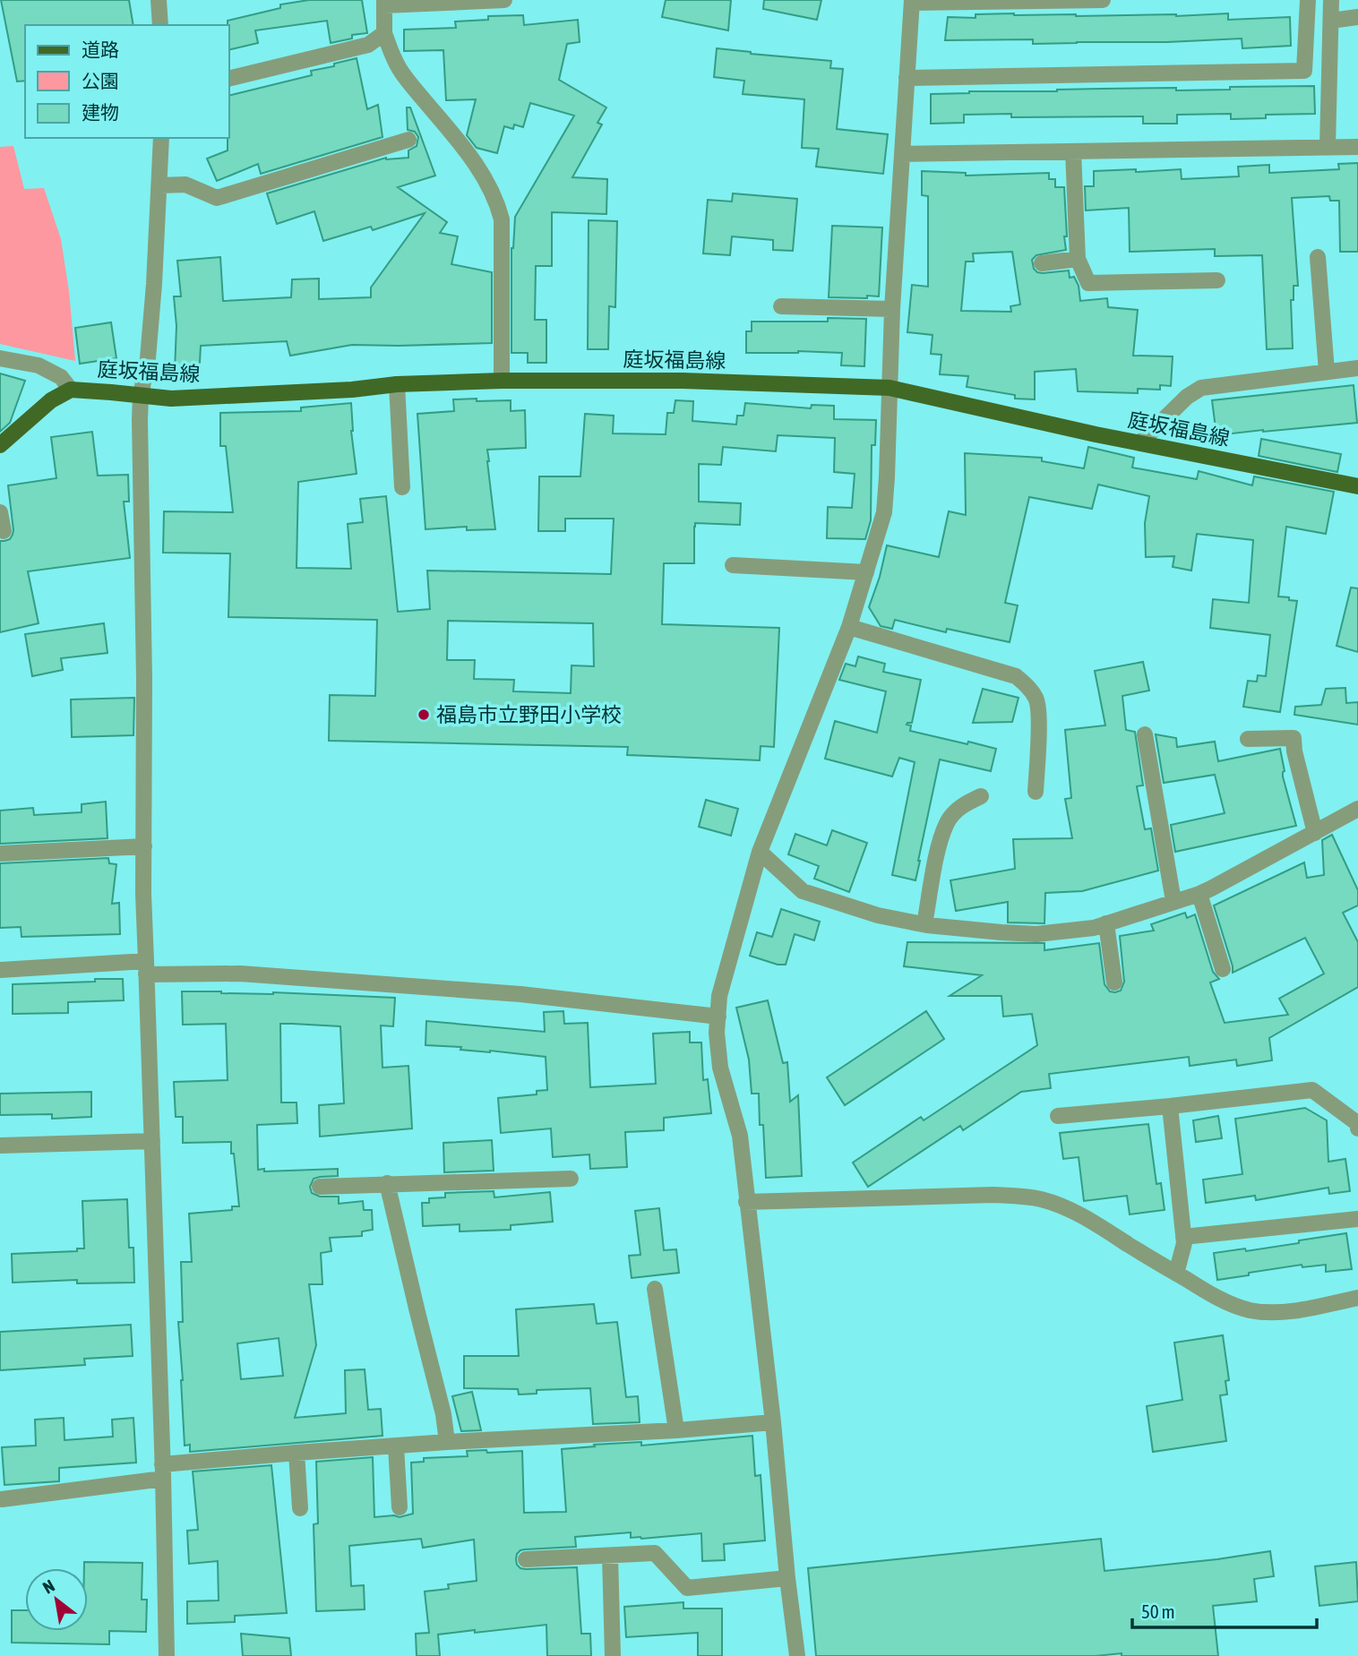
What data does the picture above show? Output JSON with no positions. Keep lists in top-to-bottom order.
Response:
{
  "streets": {
    "main road": ["庭坂福島線"]
  },
  "places": ["福島市立野田小学校"],
  "legend": ["道路", "公園", "建物"],
  "scale_bar": "50 m",
  "north": "top left"
}
